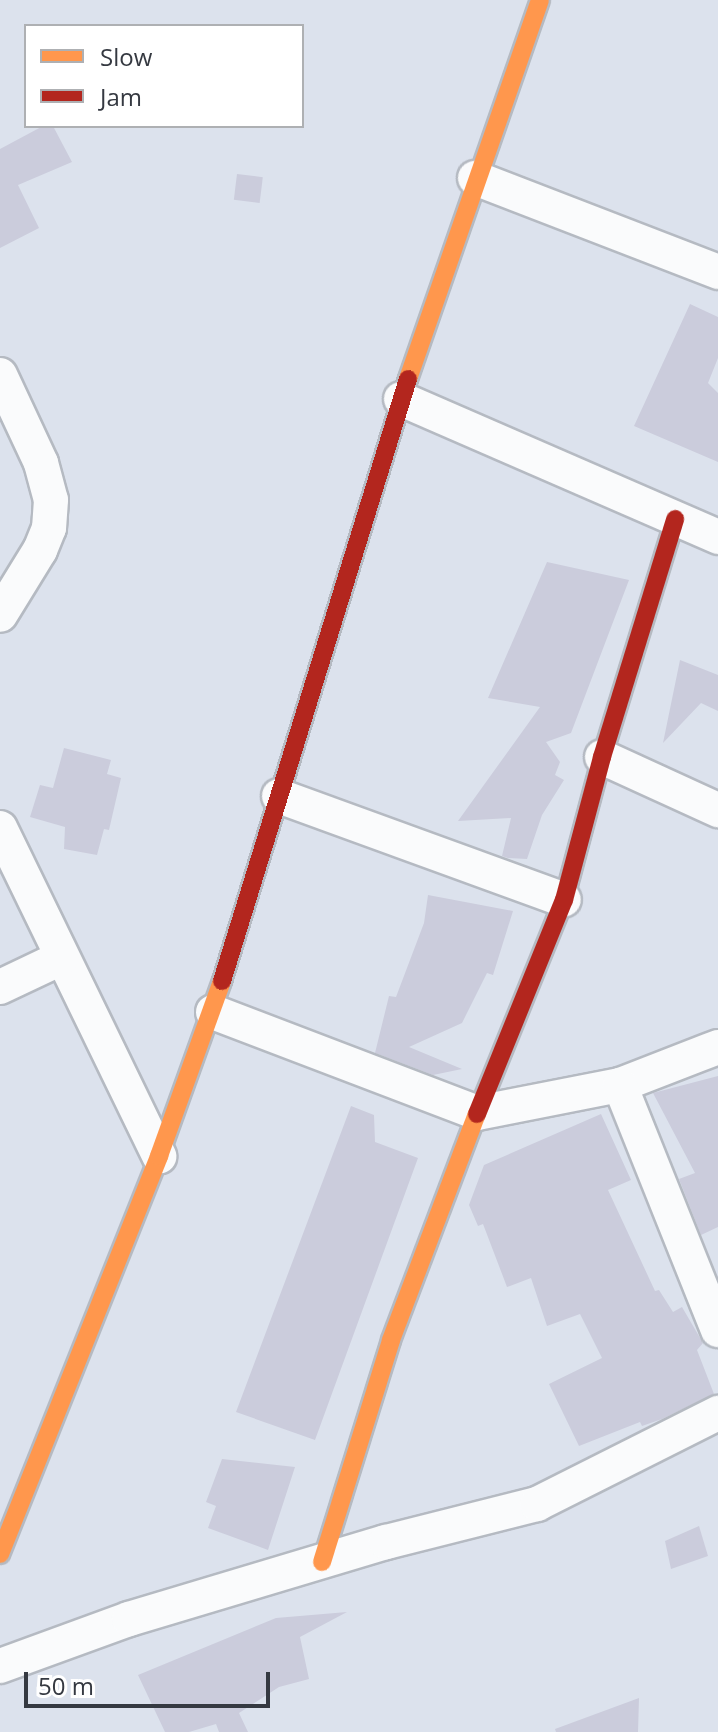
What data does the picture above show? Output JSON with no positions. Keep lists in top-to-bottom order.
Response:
{
  "legend": ["Slow", "Jam"],
  "scale_bar": "50 m"
}
